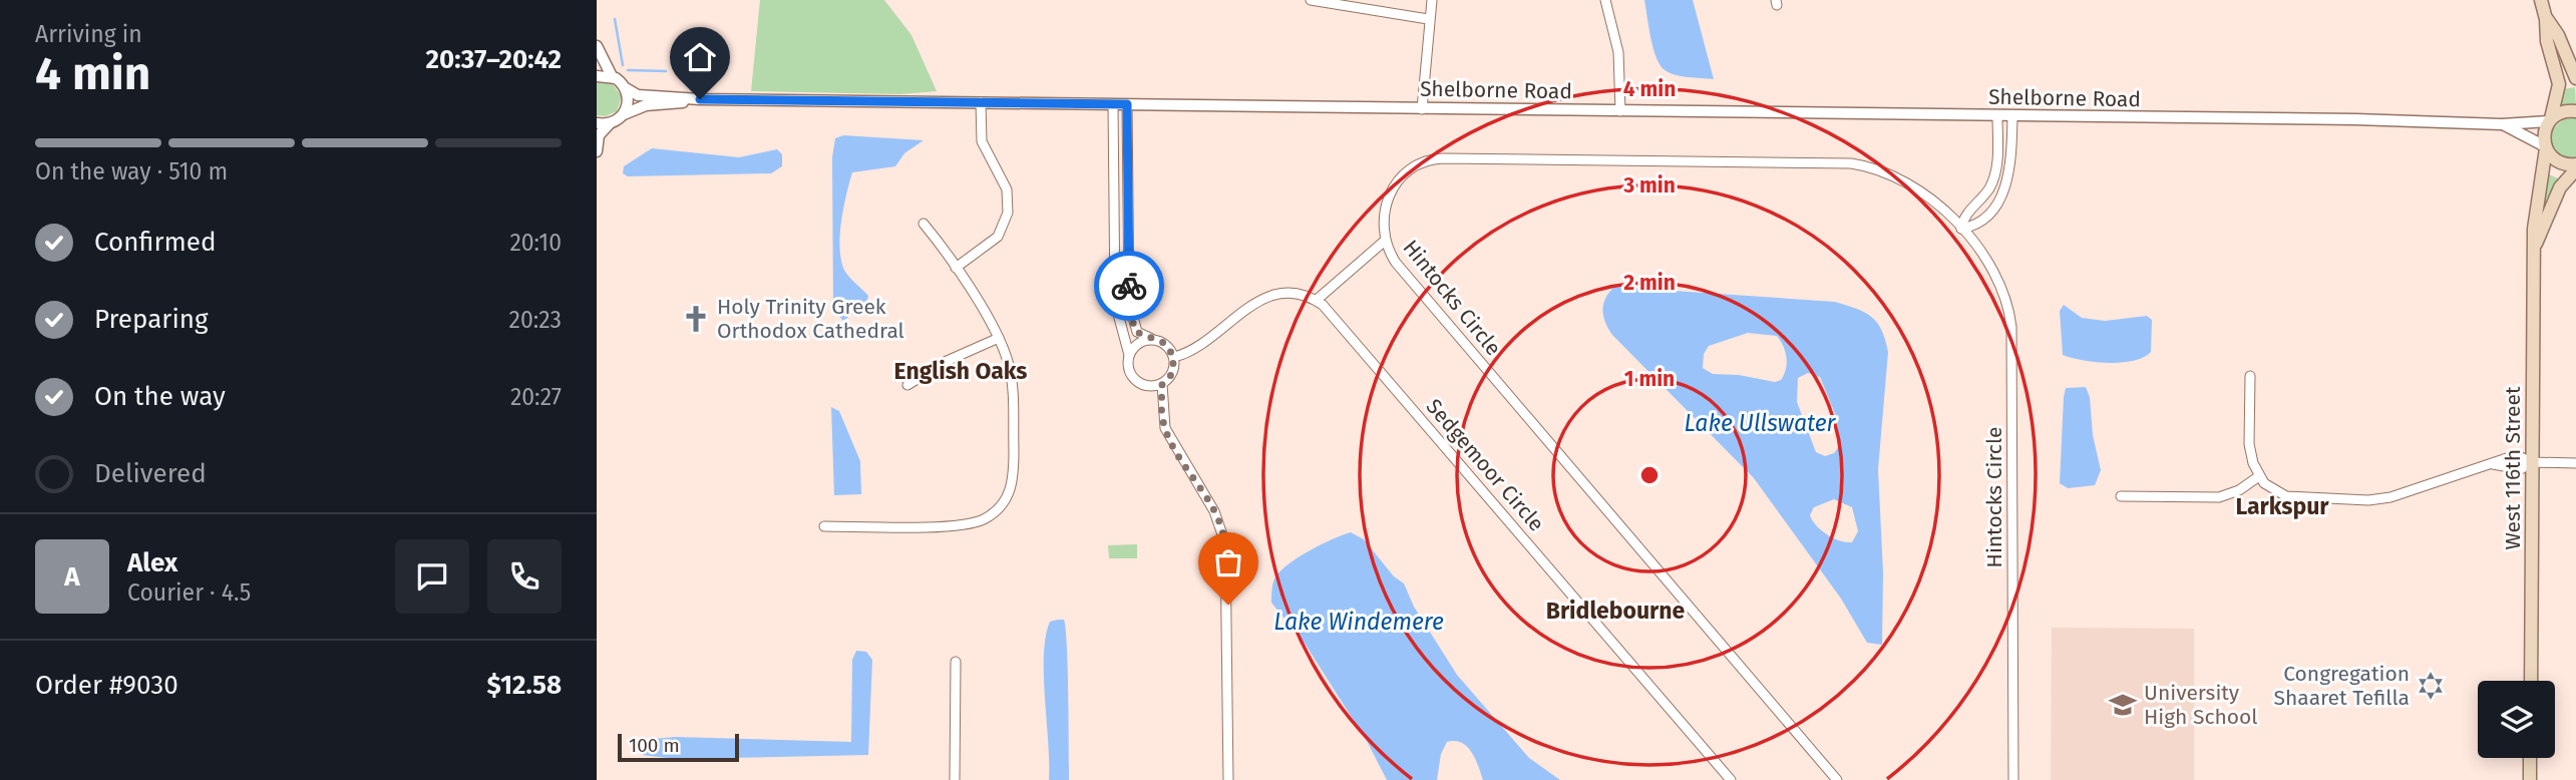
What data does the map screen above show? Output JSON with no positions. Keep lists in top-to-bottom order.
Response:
{
  "streets": {
    "main road": ["West 116th Street"],
    "street": ["Shelborne Road", "Hintocks Circle", "Sedgemoor Circle"]
  },
  "crossings": [
    ["Shelborne Road", "West 116th Street"]
  ],
  "districts": ["English Oaks", "Larkspur", "Bridlebourne"],
  "water": ["Lake Ullswater", "Lake Windemere"],
  "places": {
    "church": ["Holy Trinity Greek Orthodox Cathedral"],
    "synagogue": ["Congregation Shaaret Tefilla"],
    "school or university": ["University High School"]
  },
  "scale_bar": "100 m",
  "page": {
    "heading": ["4 min", "Arriving in", "20:37–20:42"],
    "panel": [
      "Alex",
      "Courier · 4.5",
      "Order #9030",
      "$12.58"
    ],
    "bar": "On the way · 510 m",
    "list": [
      ["Confirmed", "20:10"],
      ["Preparing", "20:23"],
      ["On the way", "20:27"],
      "Delivered"
    ],
    "round": "A",
    "scale": "100 m"
  },
  "rings": [
    "4 min",
    "3 min",
    "2 min",
    "1 min"
  ]
}
